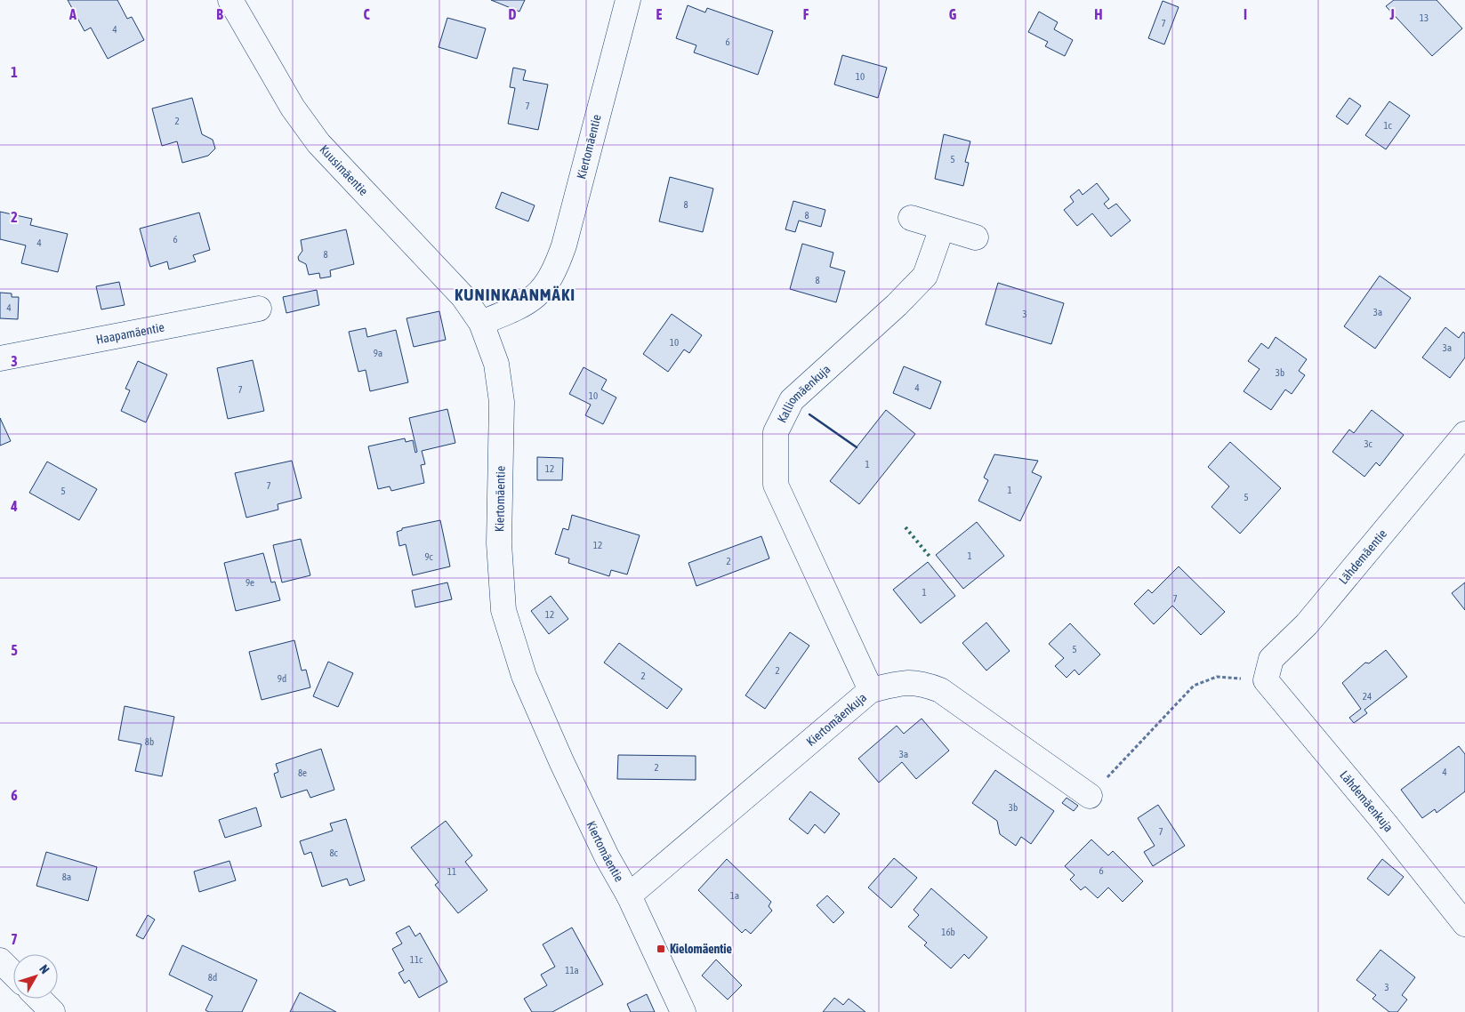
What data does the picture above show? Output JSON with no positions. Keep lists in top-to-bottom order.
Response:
{
  "streets": {
    "street": [
      "Kiertomäentie",
      "Kuusimäentie",
      "Haapamäentie",
      "Kalliomäenkuja",
      "Lähdemäentie",
      "Kiertomäenkuja",
      "Lähdemäenkuja"
    ]
  },
  "crossings": [
    ["Kiertomäentie", "Kuusimäentie"],
    ["Kiertomäentie", "Kiertomäenkuja"],
    ["Kalliomäenkuja", "Kiertomäenkuja"],
    ["Lähdemäentie", "Lähdemäenkuja"]
  ],
  "districts": ["KUNINKAANMÄKI"],
  "places": {
    "transit": ["Kielomäentie"]
  },
  "house_numbers": [
    "13",
    "7",
    "4",
    "6",
    "10",
    "7",
    "2",
    "1c",
    "5",
    "8",
    "8",
    "6",
    "4",
    "8",
    "8",
    "4",
    "3a",
    "3",
    "10",
    "3a",
    "9a",
    "3b",
    "4",
    "7",
    "10",
    "3c",
    "1",
    "12",
    "7",
    "1",
    "5",
    "5",
    "12",
    "1",
    "9c",
    "2",
    "9e",
    "1",
    "7",
    "12",
    "5",
    "2",
    "2",
    "9d",
    "24",
    "8b",
    "3a",
    "2",
    "4",
    "8e",
    "3b",
    "7",
    "8c",
    "6",
    "11",
    "8a",
    "1a",
    "16b",
    "11c",
    "11a",
    "8d",
    "3"
  ],
  "north": "top right",
  "grid": {
    "columns": [
      "A",
      "B",
      "C",
      "D",
      "E",
      "F",
      "G",
      "H",
      "I",
      "J"
    ],
    "rows": [
      "1",
      "2",
      "3",
      "4",
      "5",
      "6",
      "7"
    ]
  }
}
